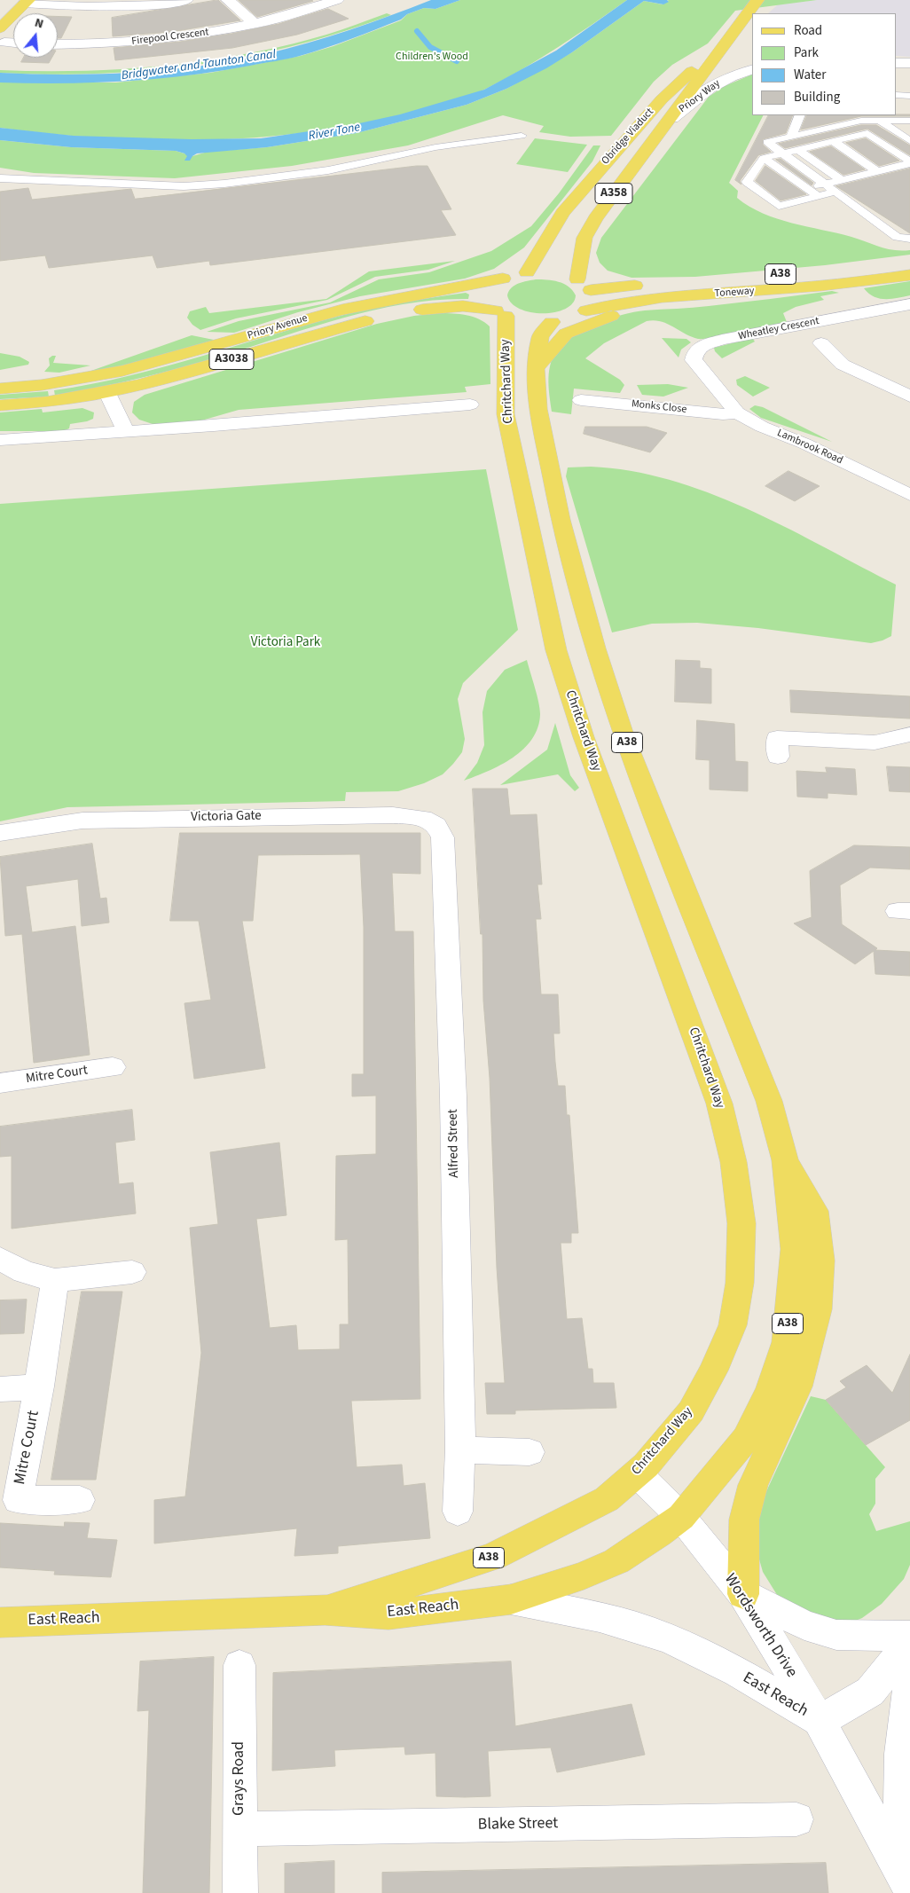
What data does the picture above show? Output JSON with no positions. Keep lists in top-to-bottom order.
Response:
{
  "streets": {
    "main road": [
      "Obridge Viaduct",
      "A358",
      "A38",
      "Toneway",
      "Priory Avenue",
      "A3038",
      "Chritchard Way",
      "East Reach"
    ],
    "street": [
      "Firepool Crescent",
      "Priory Way",
      "Wheatley Crescent",
      "Monks Close",
      "Lambrook Road",
      "Victoria Gate",
      "Mitre Court",
      "Alfred Street",
      "Wordsworth Drive",
      "Grays Road",
      "Blake Street"
    ]
  },
  "crossings": [
    ["Priory Way", "Obridge Viaduct"],
    ["Obridge Viaduct", "Priory Avenue"],
    ["A38", "Toneway"],
    ["A38", "Priory Avenue"],
    ["A38", "Chritchard Way"],
    ["Priory Avenue", "Chritchard Way"],
    ["Wheatley Crescent", "Lambrook Road"],
    ["Chritchard Way", "East Reach"],
    ["Chritchard Way", "Wordsworth Drive"],
    ["Monks Close", "Lambrook Road"],
    ["Victoria Gate", "Alfred Street"],
    ["East Reach", "Wordsworth Drive"],
    ["Grays Road", "Blake Street"]
  ],
  "water": ["Bridgwater and Taunton Canal", "River Tone"],
  "parks": ["Children's Wood", "Victoria Park"],
  "legend": [
    "Road",
    "Park",
    "Water",
    "Building"
  ],
  "north": "top"
}
